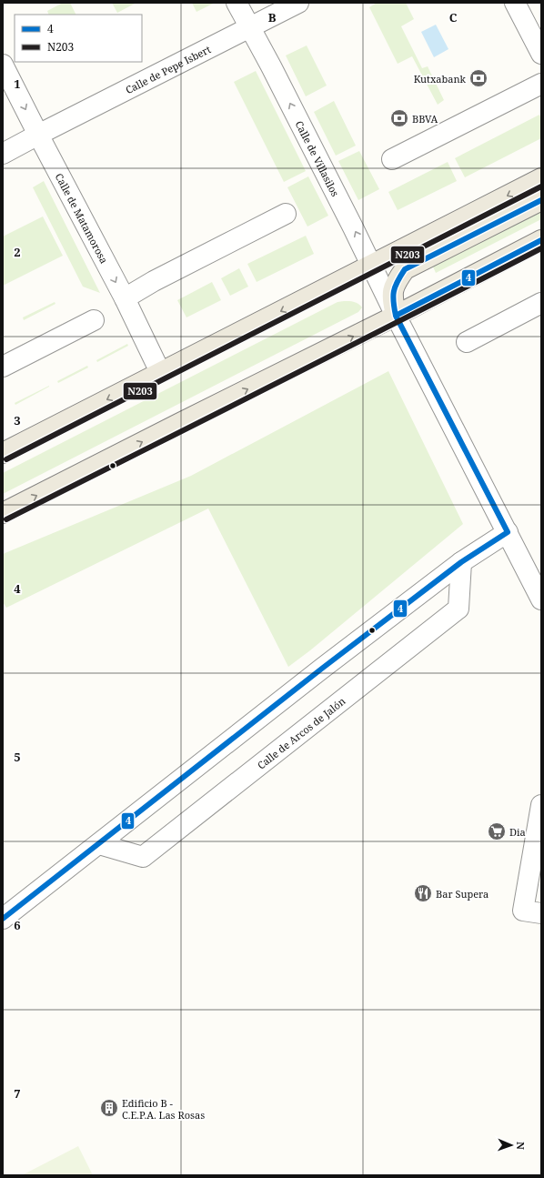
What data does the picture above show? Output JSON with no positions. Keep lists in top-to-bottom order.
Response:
{
  "streets": {
    "street": [
      "Calle de Pepe Isbert",
      "Calle de Villasilos",
      "Calle de Matamorosa",
      "Calle de Arcos de Jalón"
    ]
  },
  "crossings": [
    ["Calle de Pepe Isbert", "Calle de Villasilos"],
    ["Calle de Pepe Isbert", "Calle de Matamorosa"]
  ],
  "one_way": ["Calle de Villasilos", "Calle de Matamorosa"],
  "places": {
    "bank": ["Kutxabank", "BBVA"],
    "supermarket": ["Dia"],
    "restaurant": ["Bar Supera"],
    "building": ["Edificio B - C.E.P.A. Las Rosas"]
  },
  "lines": ["transit line N203", "transit line 4"],
  "legend": ["4", "N203"],
  "north": "right",
  "grid": {
    "columns": ["B", "C"],
    "rows": [
      "1",
      "2",
      "3",
      "4",
      "5",
      "6",
      "7"
    ]
  }
}
